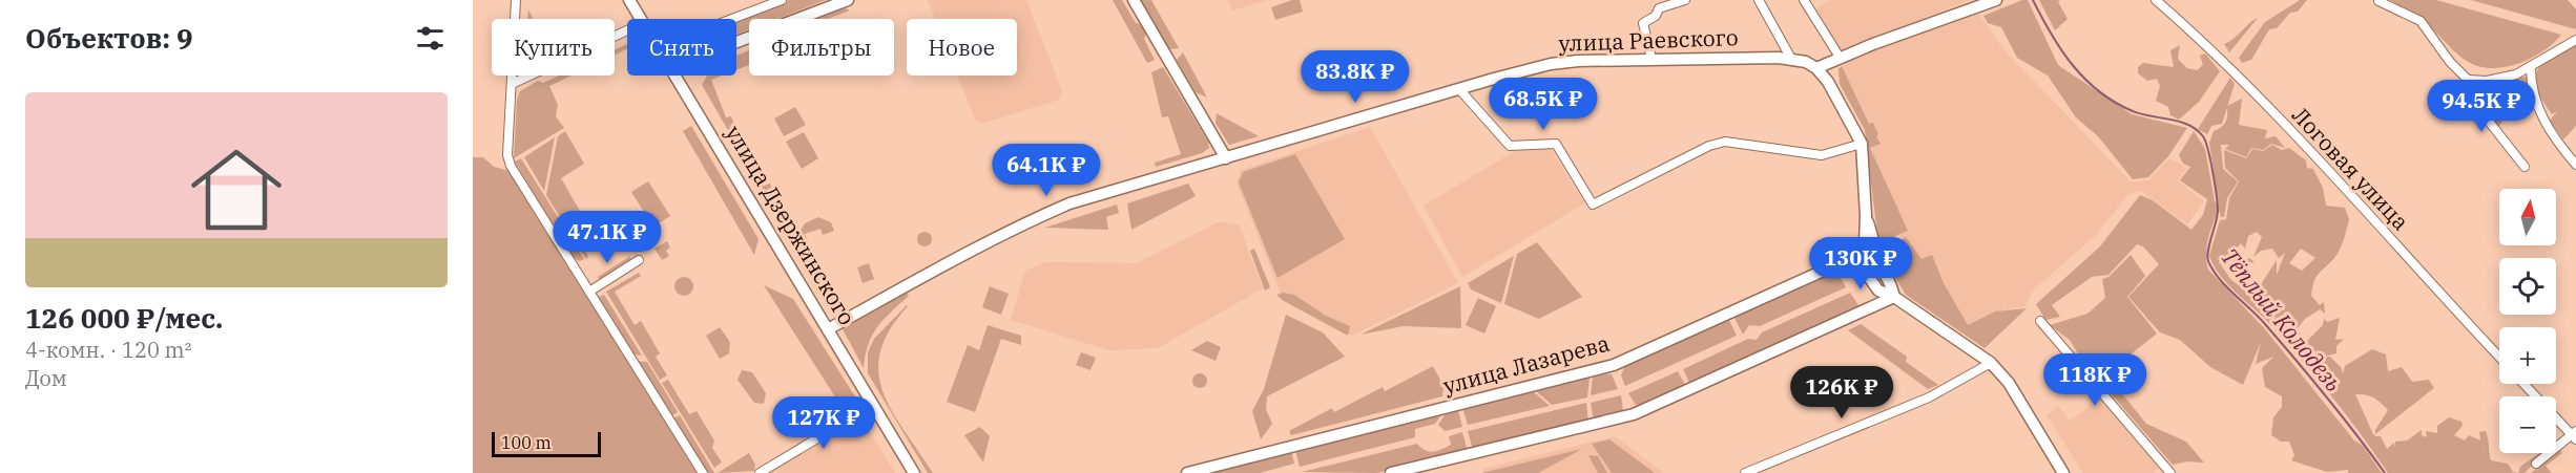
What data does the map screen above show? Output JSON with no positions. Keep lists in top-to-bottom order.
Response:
{
  "streets": {
    "main road": ["улица Раевского", "улица Дзержинского", "улица Лазарева"],
    "street": ["Логовая улица"]
  },
  "crossings": [
    ["улица Раевского", "улица Дзержинского"]
  ],
  "water": ["Тёплый Колодезь"],
  "scale_bar": "100 m",
  "north": "top",
  "page": {
    "heading": "Объектов: 9",
    "chip": [
      "Купить",
      "Снять",
      "Фильтры",
      "Новое"
    ],
    "price": [
      "83.8K ₽",
      "68.5K ₽",
      "94.5K ₽",
      "64.1K ₽",
      "47.1K ₽",
      "130K ₽",
      "118K ₽",
      "126K ₽",
      "127K ₽"
    ],
    "list": [
      {
        "name": "126 000 ₽/мес.",
        "note": "4-комн. · 120 m² · Дом"
      }
    ],
    "map_buttons": ["+", "−"],
    "scale": "100 m"
  }
}
